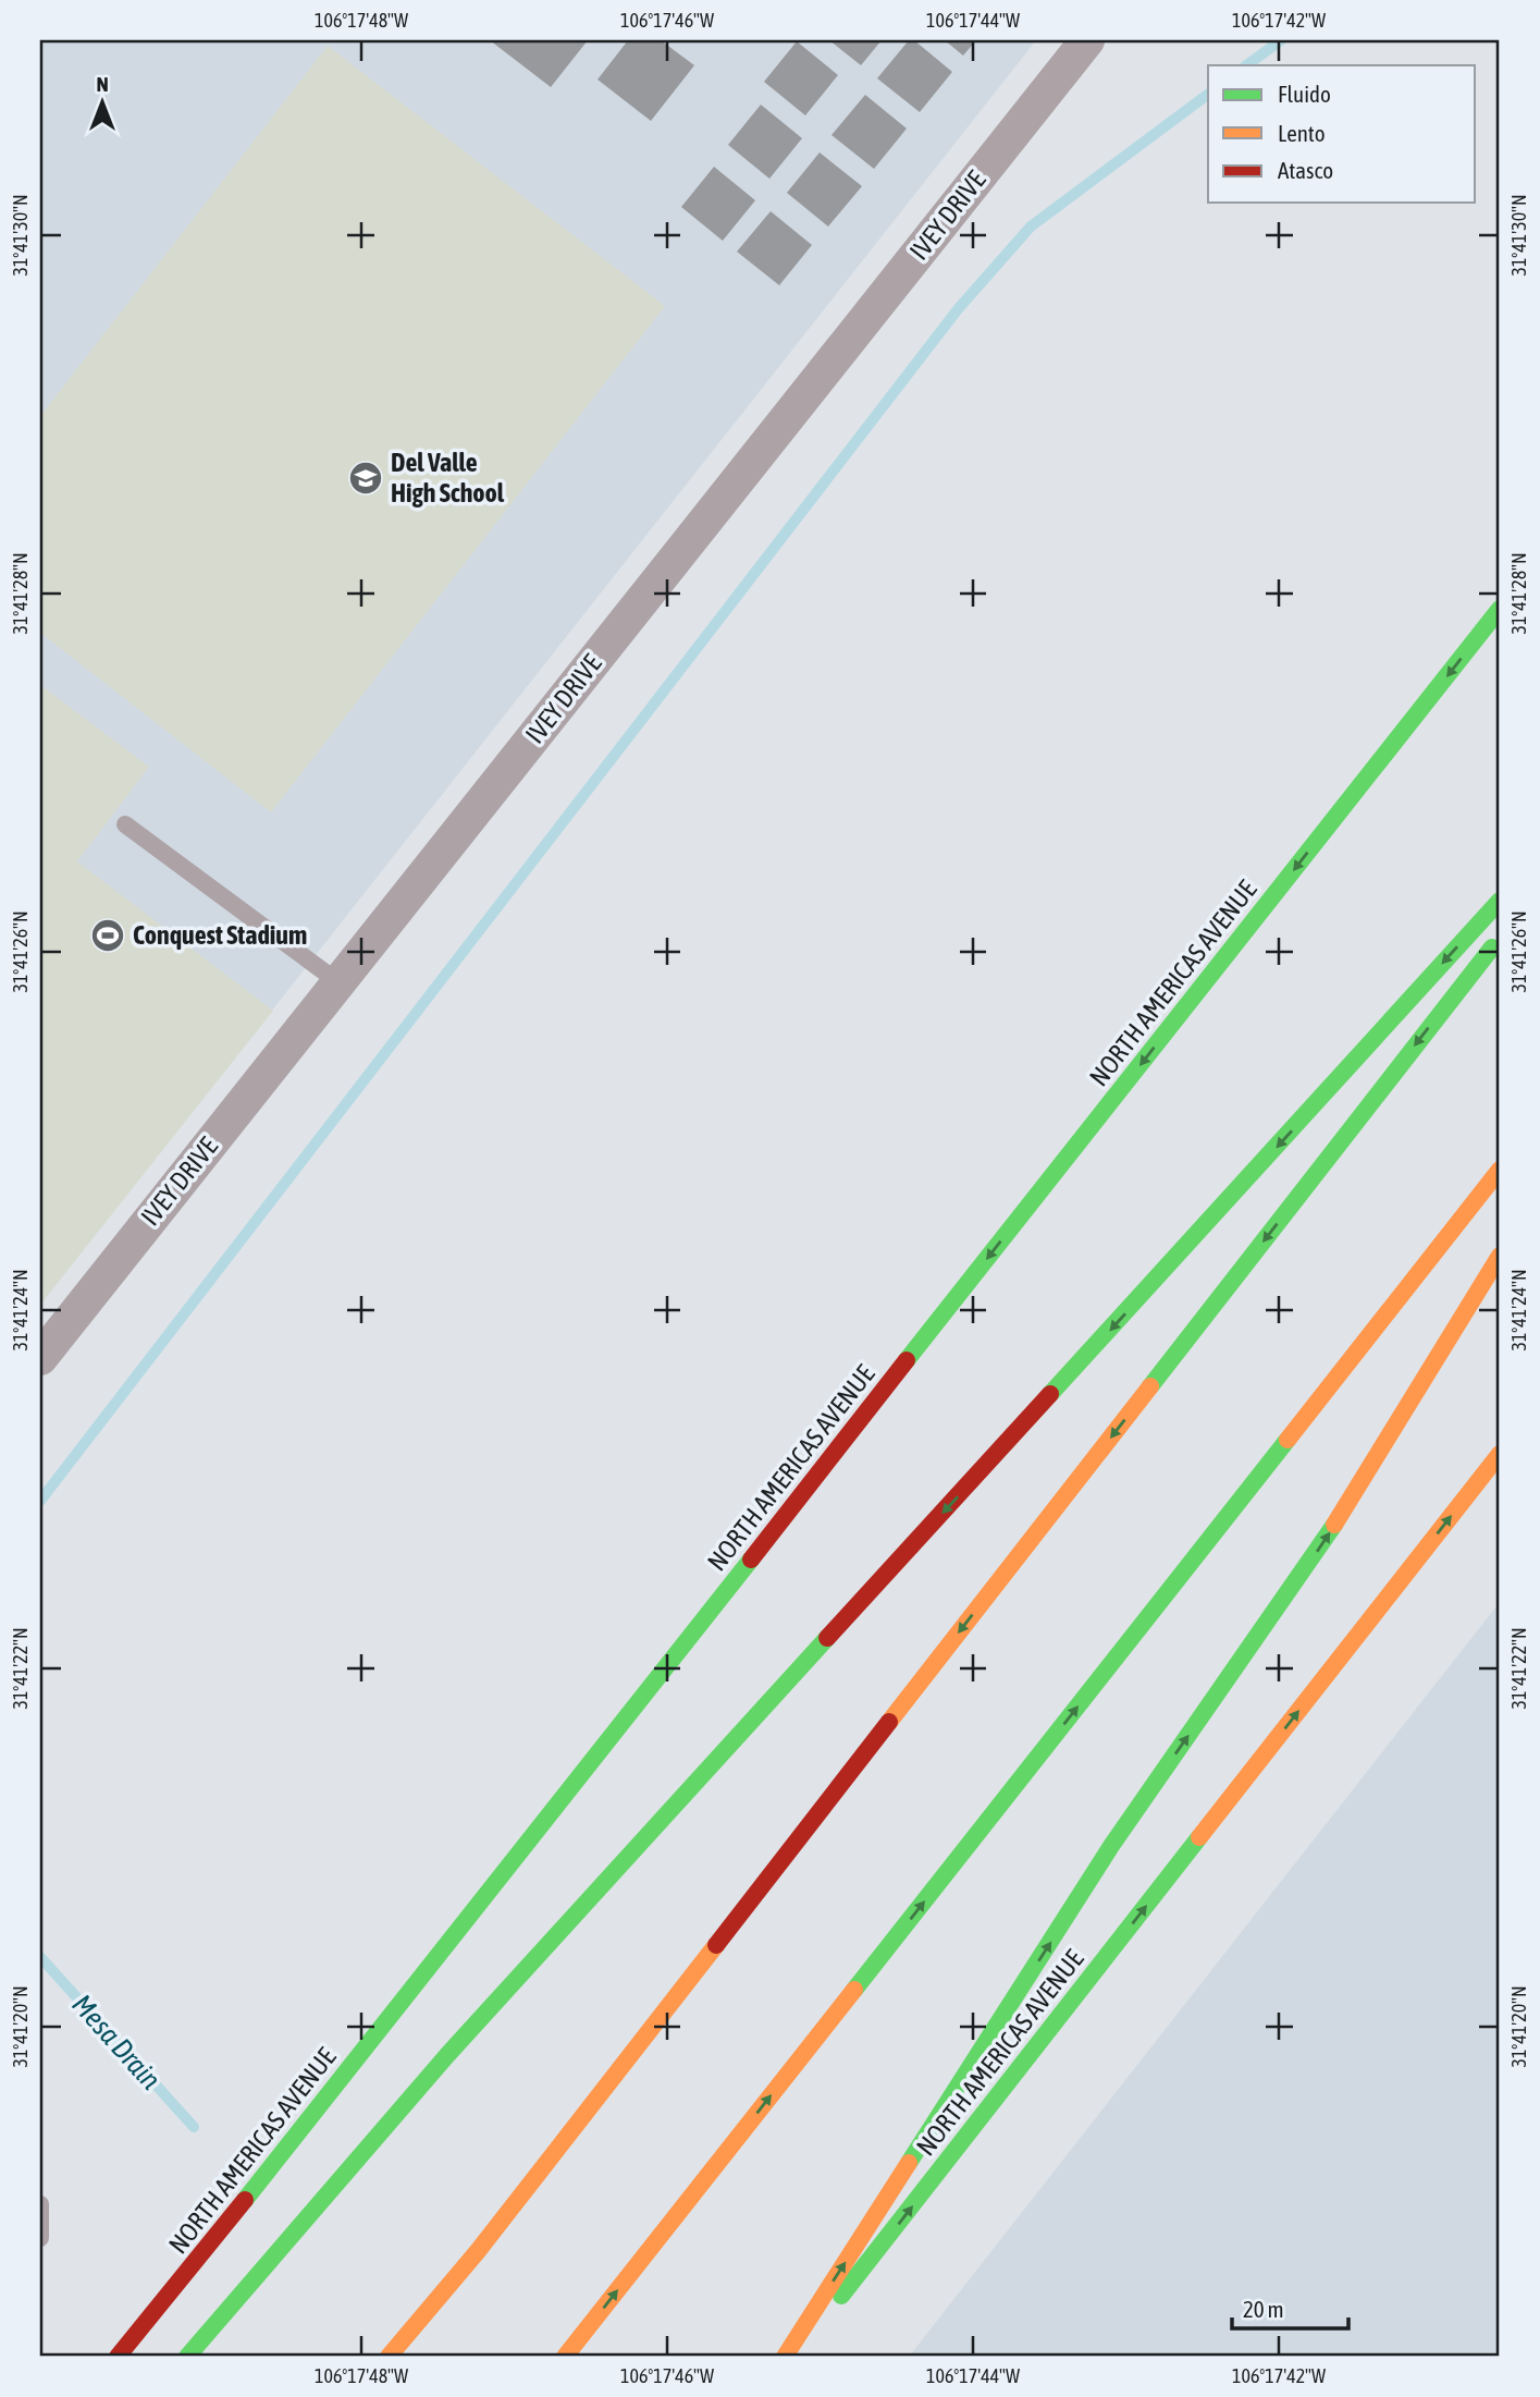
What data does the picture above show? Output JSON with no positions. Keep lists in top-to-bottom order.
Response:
{
  "streets": {
    "main road": ["NORTH AMERICAS AVENUE"],
    "street": ["IVEY DRIVE"]
  },
  "water": ["Mesa Drain"],
  "places": {
    "school or university": ["Del Valle High School"],
    "sports": ["Conquest Stadium"]
  },
  "legend": ["Fluido", "Lento", "Atasco"],
  "scale_bar": "20 m",
  "north": "top",
  "coordinates": [
    "106°17'48\"W",
    "106°17'46\"W",
    "106°17'44\"W",
    "106°17'42\"W",
    "31°41'30\"N",
    "31°41'28\"N",
    "31°41'26\"N",
    "31°41'24\"N",
    "31°41'22\"N",
    "31°41'20\"N"
  ]
}
